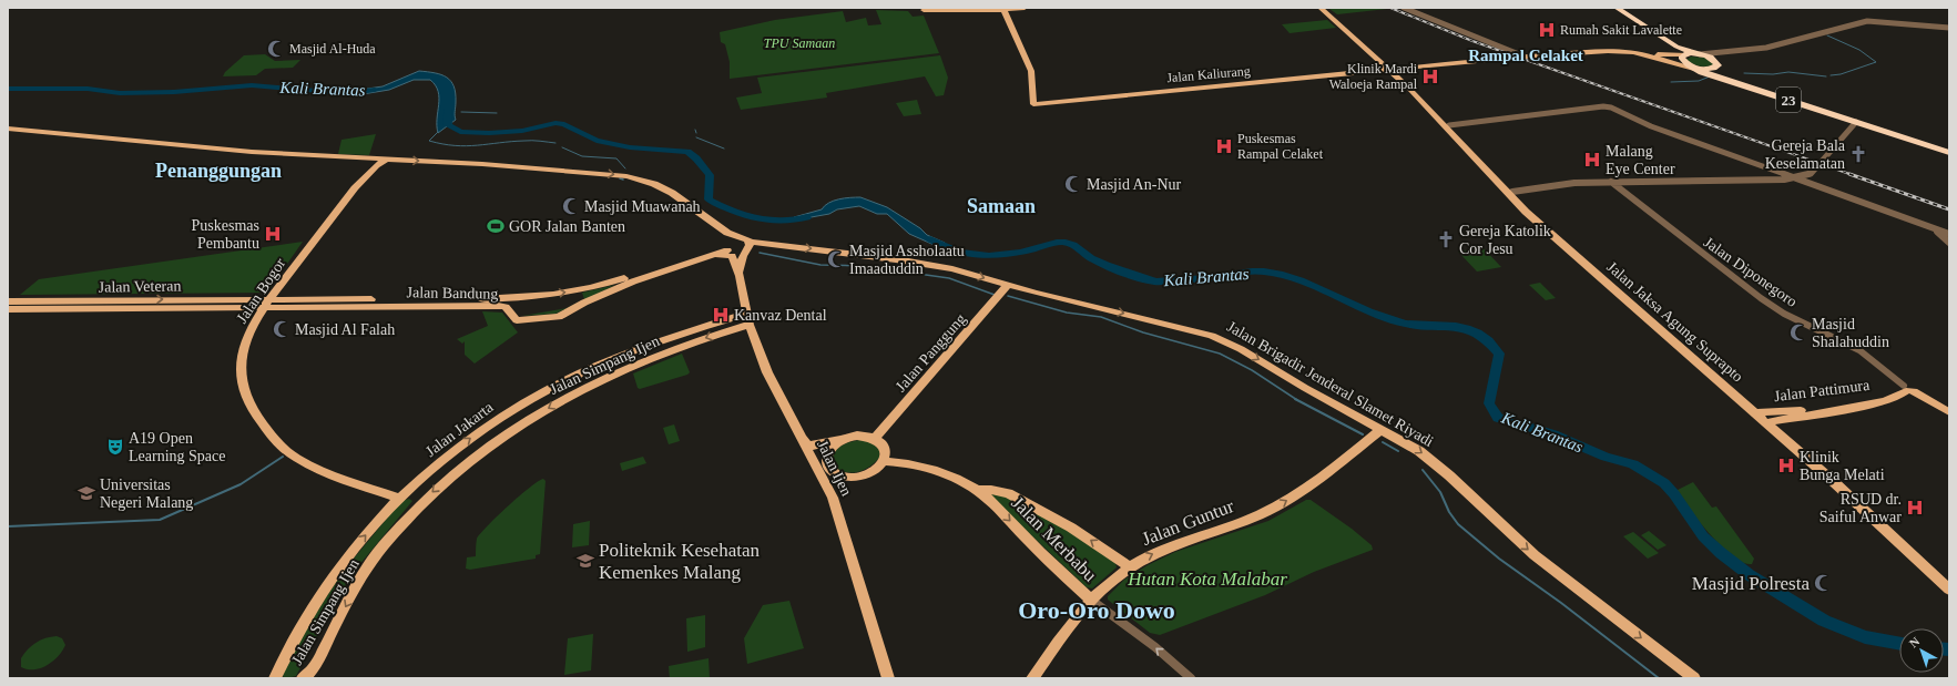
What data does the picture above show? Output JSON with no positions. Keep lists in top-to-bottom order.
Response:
{
  "streets": {
    "highway": ["23"],
    "main road": [
      "Jalan Kaliurang",
      "Jalan Veteran",
      "Jalan Bogor",
      "Jalan Bandung",
      "Jalan Jaksa Agung Suprapto",
      "Jalan Panggung",
      "Jalan Simpang Ijen",
      "Jalan Brigadir Jenderal Slamet Riyadi",
      "Jalan Pattimura",
      "Jalan Jakarta",
      "Jalan Ijen",
      "Jalan Guntur",
      "Jalan Merbabu"
    ],
    "street": ["Jalan Diponegoro"]
  },
  "crossings": [
    ["Jalan Kaliurang", "Jalan Jaksa Agung Suprapto"],
    ["Jalan Diponegoro", "Jalan Pattimura"],
    ["Jalan Veteran", "Jalan Bogor"],
    ["Jalan Veteran", "Jalan Bandung"],
    ["Jalan Bogor", "Jalan Bandung"],
    ["Jalan Bogor", "Jalan Jakarta"],
    ["Jalan Bandung", "Jalan Ijen"],
    ["Jalan Jaksa Agung Suprapto", "Jalan Pattimura"],
    ["Jalan Panggung", "Jalan Brigadir Jenderal Slamet Riyadi"],
    ["Jalan Panggung", "Jalan Merbabu"],
    ["Jalan Simpang Ijen", "Jalan Ijen"],
    ["Jalan Brigadir Jenderal Slamet Riyadi", "Jalan Ijen"],
    ["Jalan Brigadir Jenderal Slamet Riyadi", "Jalan Guntur"],
    ["Jalan Jakarta", "Jalan Ijen"],
    ["Jalan Guntur", "Jalan Merbabu"]
  ],
  "one_way": [
    "Jalan Simpang Ijen",
    "Jalan Brigadir Jenderal Slamet Riyadi",
    "Jalan Jakarta",
    "Jalan Guntur"
  ],
  "districts": [
    "Rampal Celaket",
    "Penanggungan",
    "Samaan",
    "Oro-Oro Dowo"
  ],
  "water": ["Kali Brantas"],
  "parks": ["TPU Samaan", "Hutan Kota Malabar"],
  "places": {
    "hospital": [
      "Rumah Sakit Lavalette",
      "Klinik Mardi Waloeja Rampal",
      "Puskesmas Rampal Celaket",
      "Malang Eye Center",
      "Puskesmas Pembantu",
      "Kanvaz Dental",
      "Klinik Bunga Melati",
      "RSUD dr. Saiful Anwar"
    ],
    "mosque": [
      "Masjid Al-Huda",
      "Masjid An-Nur",
      "Masjid Muawanah",
      "Masjid Assholaatu Imaaduddin",
      "Masjid Al Falah",
      "Masjid Shalahuddin",
      "Masjid Polresta"
    ],
    "church": ["Gereja Bala Keselamatan", "Gereja Katolik Cor Jesu"],
    "sports": ["GOR Jalan Banten"],
    "theatre": ["A19 Open Learning Space"],
    "school or university": ["Universitas Negeri Malang", "Politeknik Kesehatan Kemenkes Malang"]
  },
  "north": "top left"
}
